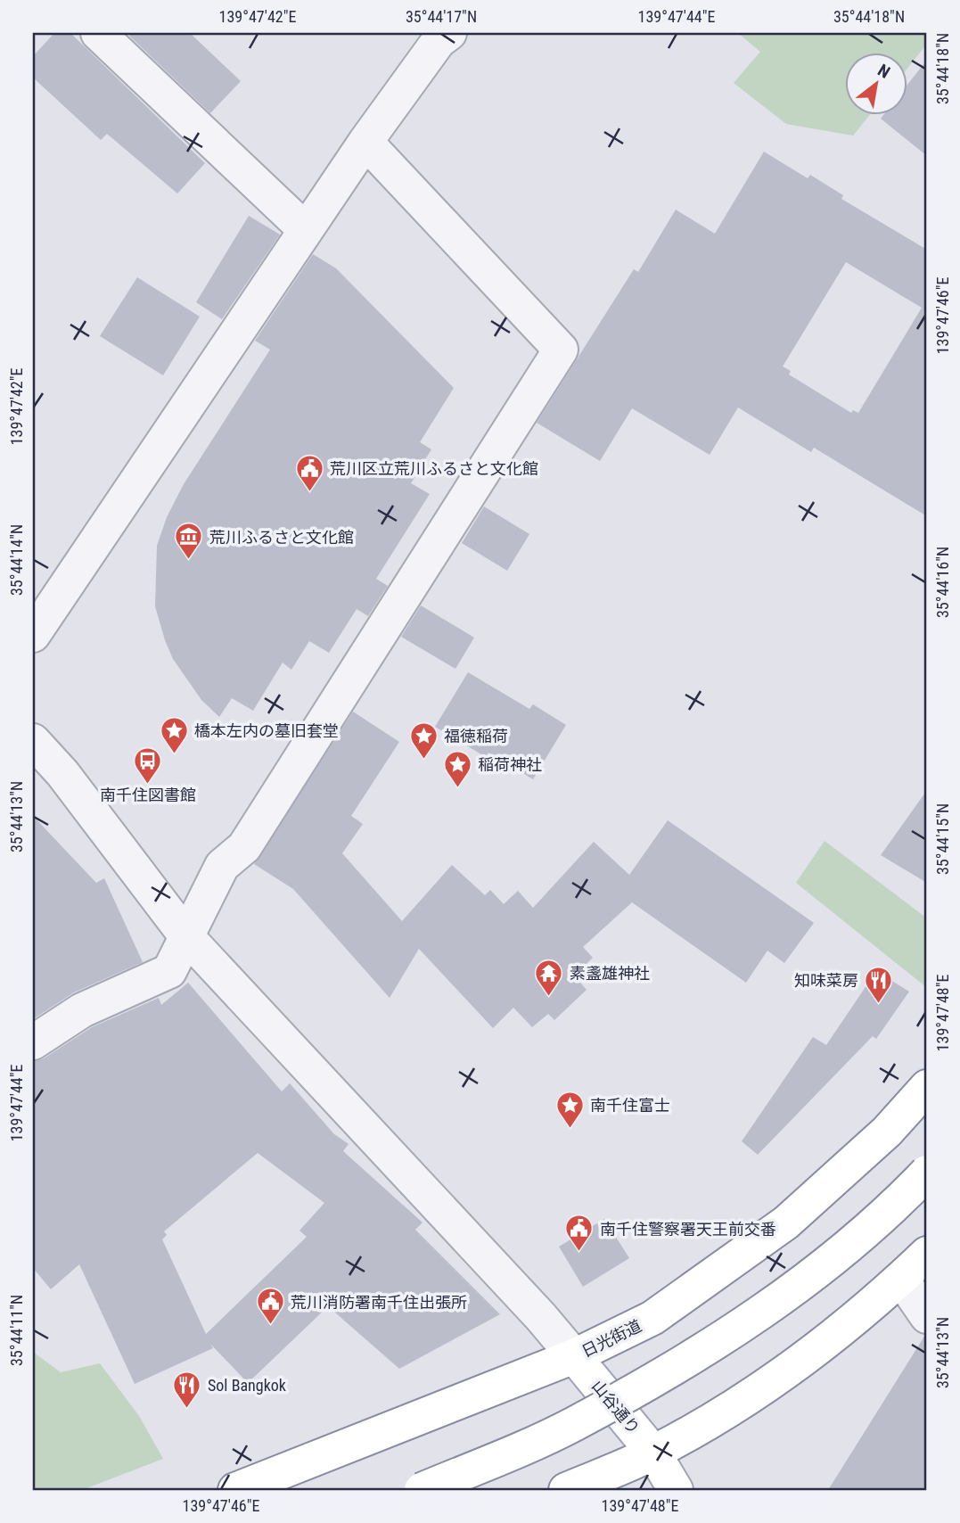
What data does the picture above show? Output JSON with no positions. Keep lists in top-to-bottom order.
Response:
{
  "streets": {
    "main road": ["日光街道", "山谷通り"]
  },
  "crossings": [
    ["日光街道", "山谷通り"]
  ],
  "places": {
    "public building": ["荒川区立荒川ふるさと文化館", "南千住警察署天王前交番", "荒川消防署南千住出張所"],
    "museum": ["荒川ふるさと文化館"],
    "place": [
      "橋本左内の墓旧套堂",
      "福徳稲荷",
      "稲荷神社",
      "南千住富士"
    ],
    "bus stop": ["南千住図書館"],
    "temple": ["素盞雄神社"],
    "restaurant": ["知味菜房", "Sol Bangkok"]
  },
  "north": "top right",
  "coordinates": [
    "139°47'42\"E",
    "35°44'17\"N",
    "139°47'44\"E",
    "35°44'18\"N",
    "139°47'46\"E",
    "35°44'14\"N",
    "35°44'16\"N",
    "35°44'13\"N",
    "35°44'15\"N",
    "139°47'48\"E",
    "35°44'11\"N"
  ]
}
